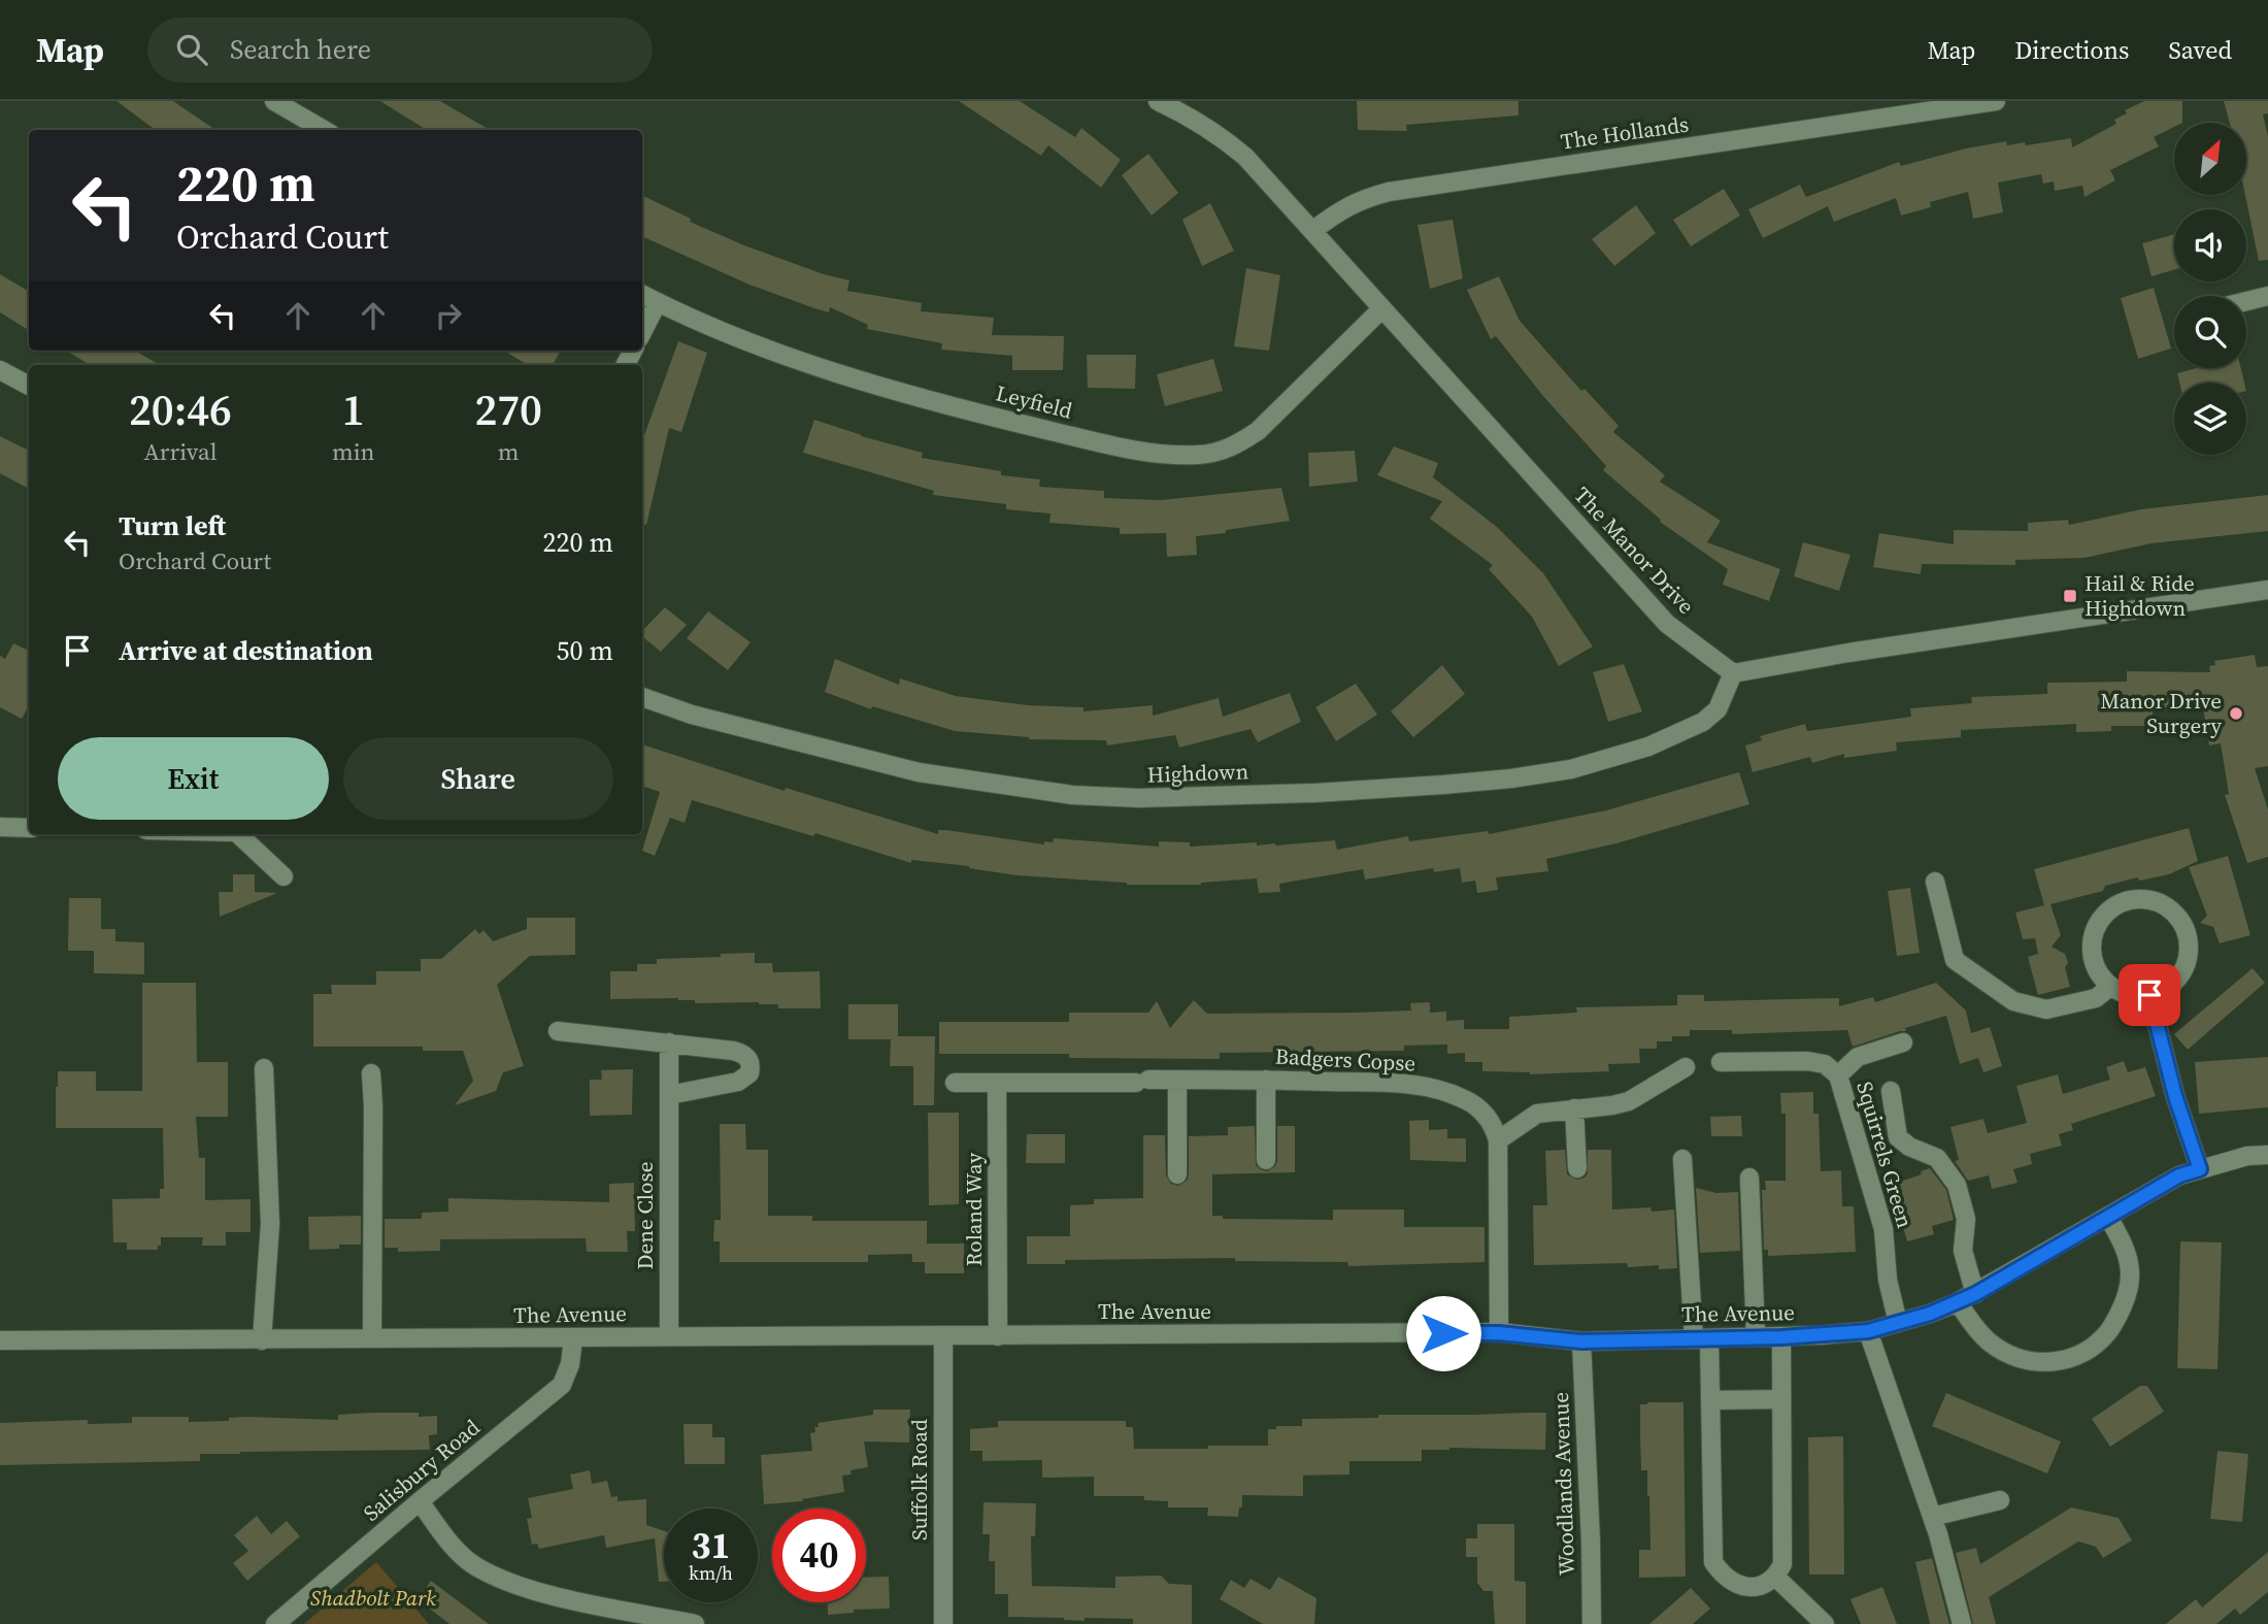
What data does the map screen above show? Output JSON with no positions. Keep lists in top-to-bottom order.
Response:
{
  "streets": {
    "street": [
      "The Hollands",
      "Leyfield",
      "The Manor Drive",
      "Highdown",
      "Badgers Copse",
      "Squirrels Green",
      "Roland Way",
      "Dene Close",
      "The Avenue",
      "Salisbury Road",
      "Suffolk Road",
      "Woodlands Avenue"
    ]
  },
  "crossings": [
    ["The Hollands", "The Manor Drive"],
    ["Leyfield", "The Manor Drive"],
    ["The Manor Drive", "Highdown"],
    ["Badgers Copse", "Roland Way"],
    ["Badgers Copse", "The Avenue"],
    ["Squirrels Green", "The Avenue"],
    ["Roland Way", "The Avenue"],
    ["Dene Close", "The Avenue"],
    ["The Avenue", "Salisbury Road"],
    ["The Avenue", "Suffolk Road"],
    ["The Avenue", "Woodlands Avenue"]
  ],
  "parks": ["Shadbolt Park"],
  "places": {
    "transit": ["Hail & Ride Highdown"],
    "other": ["Manor Drive Surgery"]
  },
  "north": "top right",
  "page": {
    "header": "Map",
    "search": "Search here",
    "nav": ["Map", "Directions", "Saved"],
    "turn": ["220 m", "Orchard Court"],
    "eta": [
      "20:46",
      "Arrival",
      "1",
      "min",
      "270",
      "m"
    ],
    "list": [
      {
        "name": "Turn left",
        "note": "Orchard Court",
        "value": "220 m"
      },
      {
        "name": "Arrive at destination",
        "value": "50 m"
      }
    ],
    "buttons": ["Exit", "Share"],
    "speed": "31 km/h",
    "limit": "40"
  }
}
